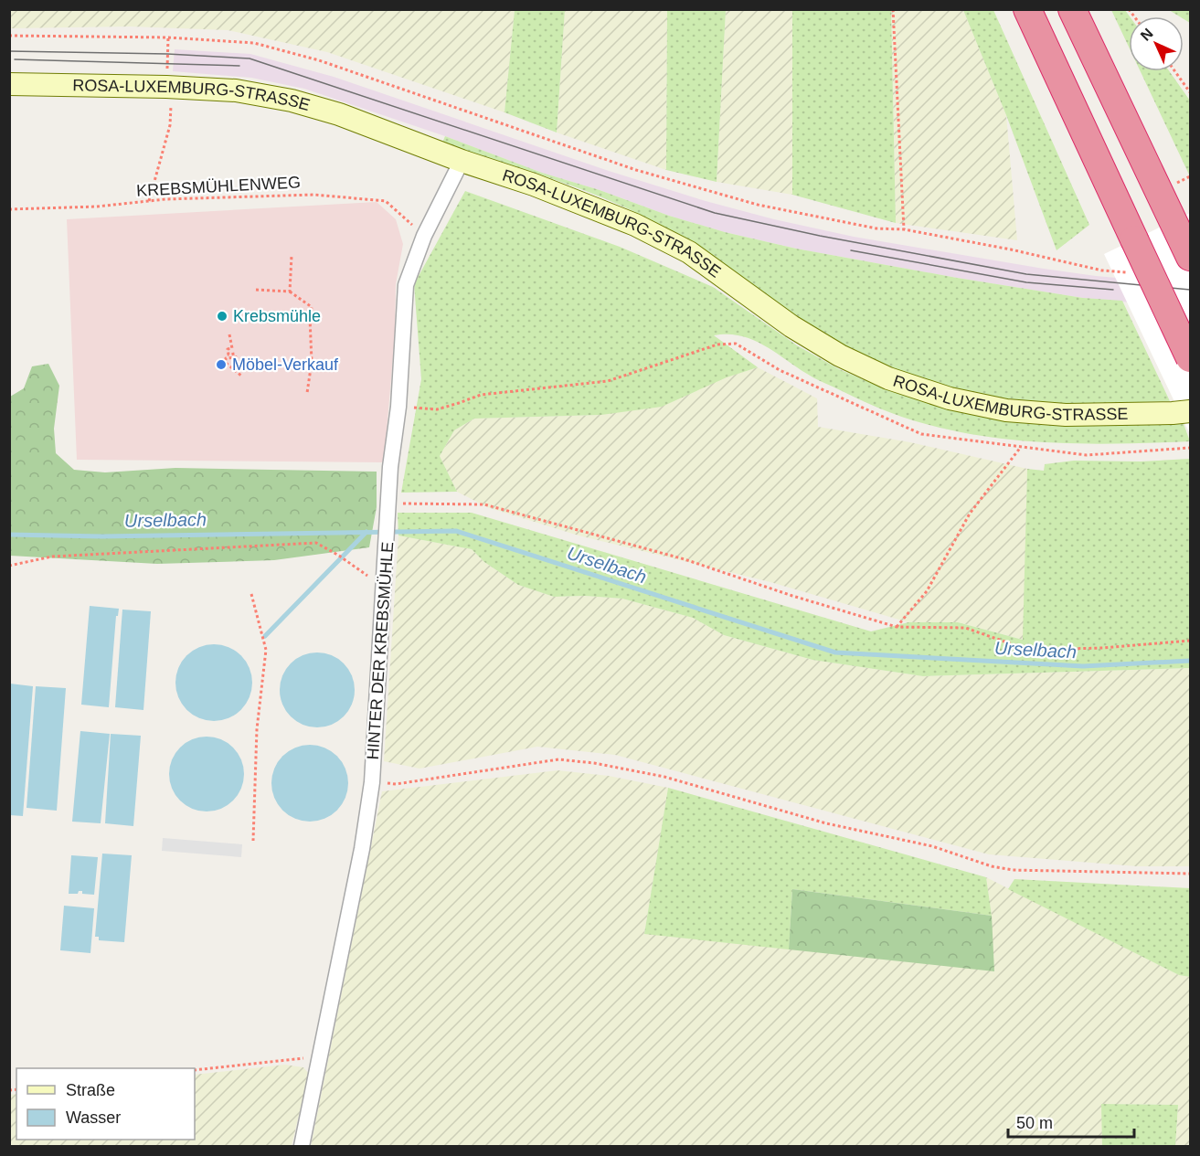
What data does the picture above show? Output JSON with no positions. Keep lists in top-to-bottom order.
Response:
{
  "streets": {
    "main road": ["ROSA-LUXEMBURG-STRASSE"],
    "street": ["HINTER DER KREBSMÜHLE"],
    "path": ["KREBSMÜHLENWEG"]
  },
  "crossings": [
    ["ROSA-LUXEMBURG-STRASSE", "HINTER DER KREBSMÜHLE"]
  ],
  "water": ["Urselbach"],
  "places": ["Krebsmühle", "Möbel-Verkauf"],
  "legend": ["Straße", "Wasser"],
  "scale_bar": "50 m",
  "north": "top left"
}
